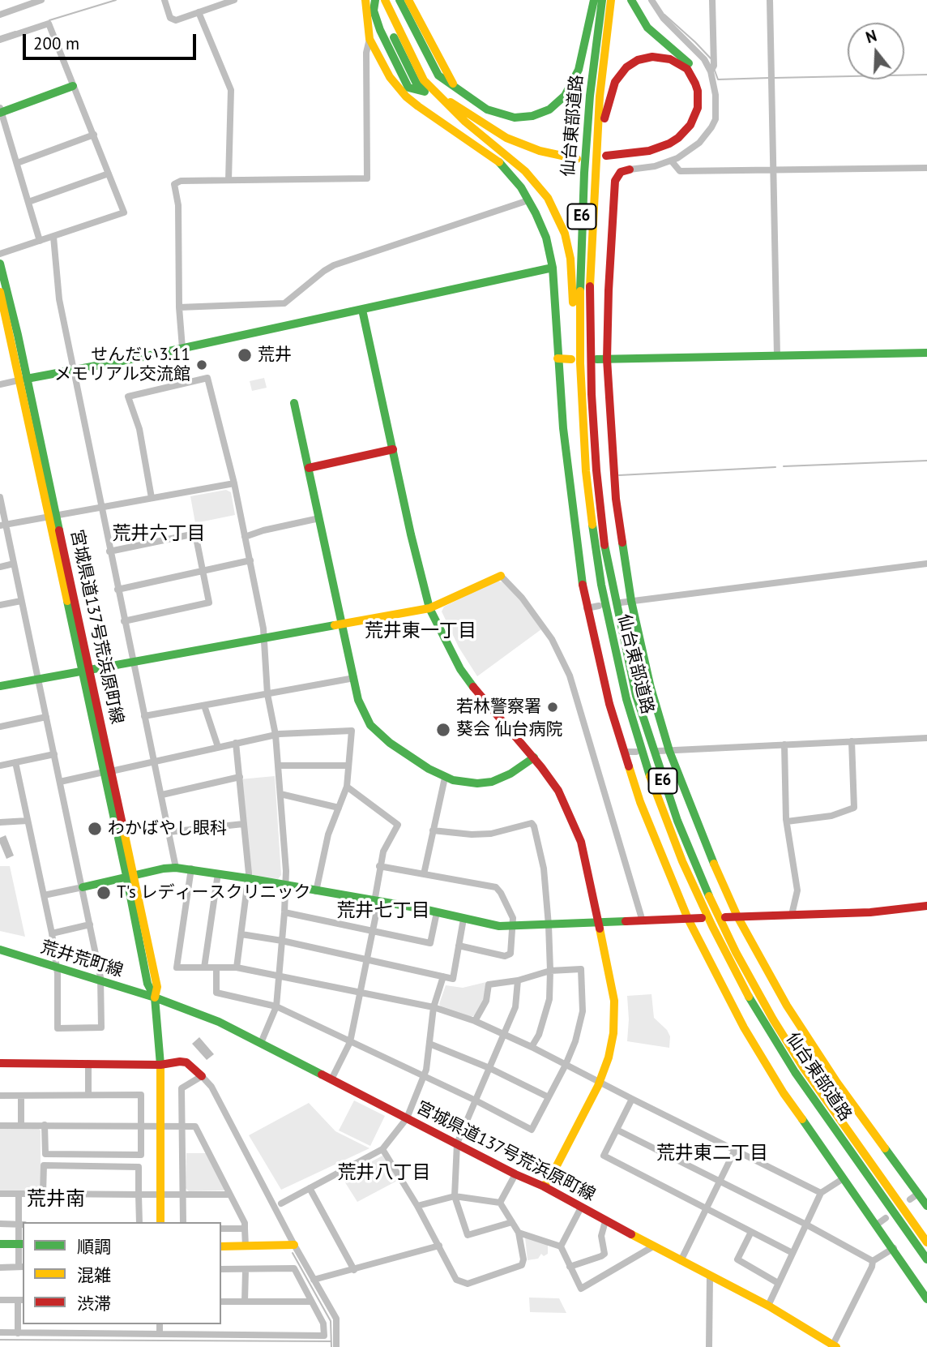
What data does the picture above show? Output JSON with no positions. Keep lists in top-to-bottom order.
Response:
{
  "streets": {
    "main road": [
      "仙台東部道路",
      "E6",
      "宮城県道137号荒浜原町線",
      "荒井荒町線"
    ]
  },
  "crossings": [
    ["宮城県道137号荒浜原町線", "荒井荒町線"]
  ],
  "districts": [
    "荒井六丁目",
    "荒井東一丁目",
    "荒井七丁目",
    "荒井東二丁目",
    "荒井八丁目",
    "荒井南"
  ],
  "places": [
    "荒井",
    "せんだい3.11 メモリアル交流館",
    "若林警察署",
    "葵会 仙台病院",
    "わかばやし眼科",
    "T's レディースクリニック"
  ],
  "legend": ["順調", "混雑", "渋滞"],
  "scale_bar": "200 m",
  "north": "top"
}
